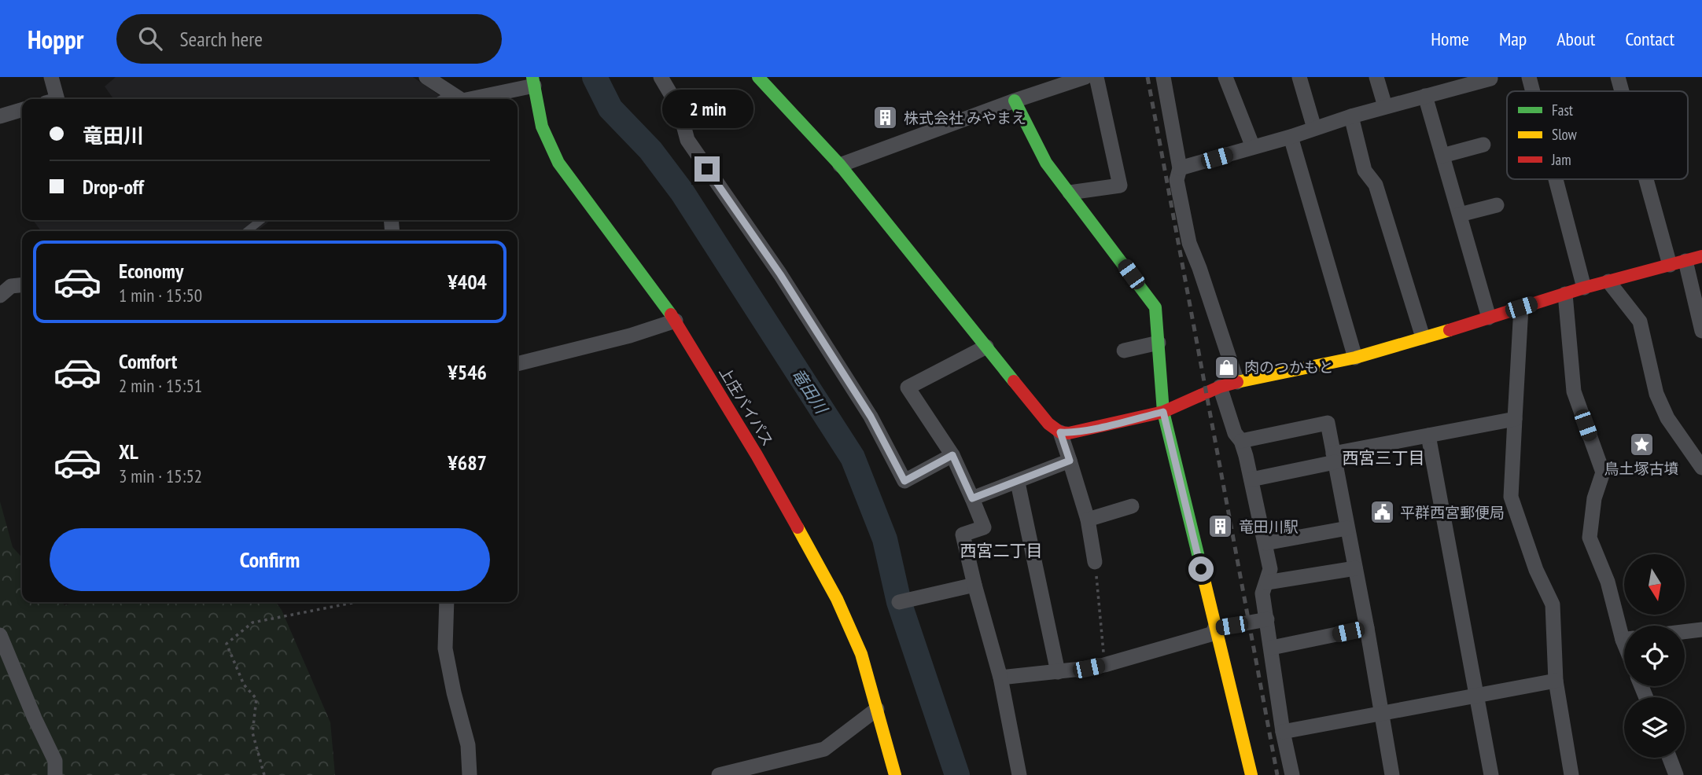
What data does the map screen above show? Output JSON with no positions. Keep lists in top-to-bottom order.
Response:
{
  "streets": {
    "main road": ["上庄バイパス"]
  },
  "districts": ["西宮三丁目", "西宮二丁目"],
  "water": ["竜田川"],
  "places": {
    "building": ["株式会社 みやまえ", "竜田川駅"],
    "shop": ["肉のつかもと"],
    "place": ["鳥土塚古墳"],
    "public building": ["平群西宮郵便局"]
  },
  "legend": ["Fast", "Slow", "Jam"],
  "north": "bottom",
  "page": {
    "header": "Hoppr",
    "search": "Search here",
    "nav": [
      "Home",
      "Map",
      "About",
      "Contact"
    ],
    "bubble": "2 min",
    "banner": ["竜田川", "Drop-off"],
    "list": [
      {
        "name": "Economy",
        "note": "1 min · 15:50",
        "value": "¥404"
      },
      {
        "name": "Comfort",
        "note": "2 min · 15:51",
        "value": "¥546"
      },
      {
        "name": "XL",
        "note": "3 min · 15:52",
        "value": "¥687"
      }
    ],
    "buttons": "Confirm"
  }
}
